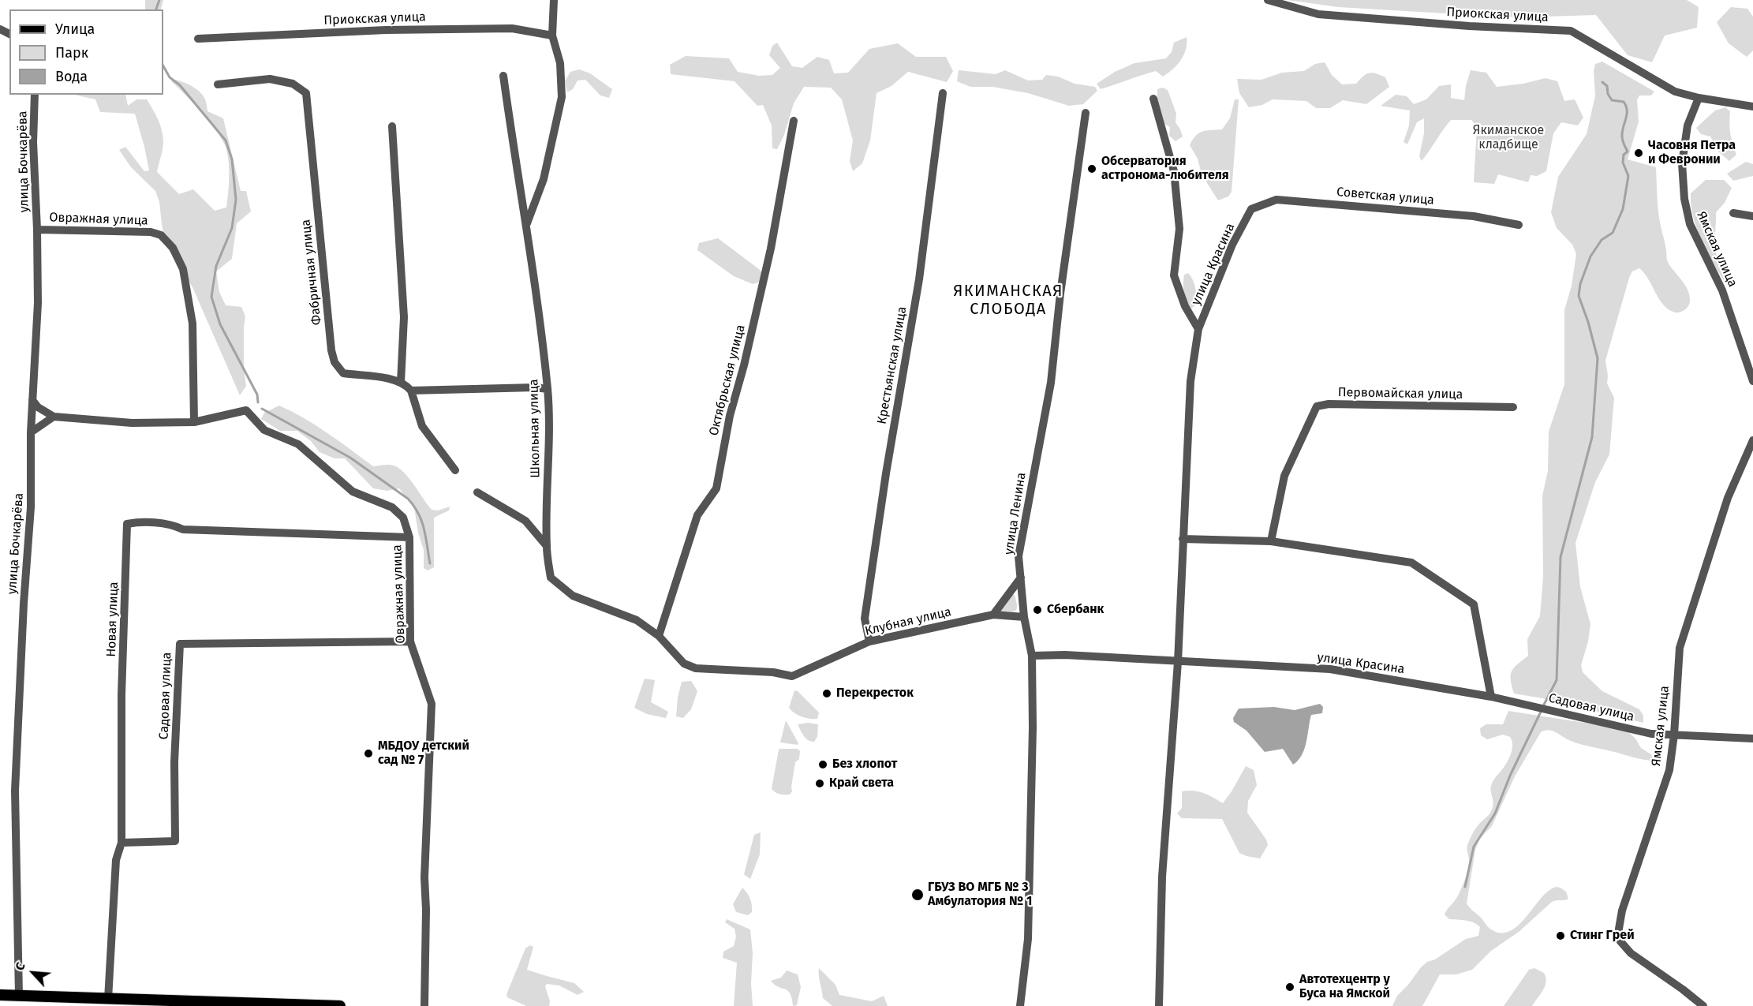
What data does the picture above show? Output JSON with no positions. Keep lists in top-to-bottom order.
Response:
{
  "streets": {
    "street": [
      "Приокская улица",
      "улица Бочкарёва",
      "Советская улица",
      "Овражная улица",
      "Ямская улица",
      "улица Красина",
      "Фабричная улица",
      "Крестьянская улица",
      "Октябрьская улица",
      "Первомайская улица",
      "Школьная улица",
      "улица Ленина",
      "Новая улица",
      "Клубная улица",
      "Садовая улица"
    ]
  },
  "crossings": [
    ["Приокская улица", "Ямская улица"],
    ["Приокская улица", "Школьная улица"],
    ["улица Бочкарёва", "Овражная улица"],
    ["Советская улица", "улица Красина"],
    ["Овражная улица", "Новая улица"],
    ["Овражная улица", "Садовая улица"],
    ["Ямская улица", "Садовая улица"],
    ["улица Красина", "улица Ленина"],
    ["улица Красина", "Садовая улица"],
    ["Крестьянская улица", "Клубная улица"],
    ["Октябрьская улица", "Клубная улица"],
    ["Школьная улица", "Клубная улица"],
    ["улица Ленина", "Клубная улица"],
    ["Новая улица", "Садовая улица"]
  ],
  "districts": ["ЯКИМАНСКАЯ СЛОБОДА"],
  "parks": ["Якиманское кладбище"],
  "places": [
    "Часовня Петра и Февронии",
    "Обсерватория астронома-любителя",
    "Сбербанк",
    "Перекресток",
    "МБДОУ детский сад № 7",
    "Без хлопот",
    "Край света",
    "ГБУЗ ВО МГБ № 3 Амбулатория № 1",
    "Стинг Грей",
    "Автотехцентр у Буса на Ямской"
  ],
  "legend": ["Улица", "Парк", "Вода"],
  "north": "top left"
}
